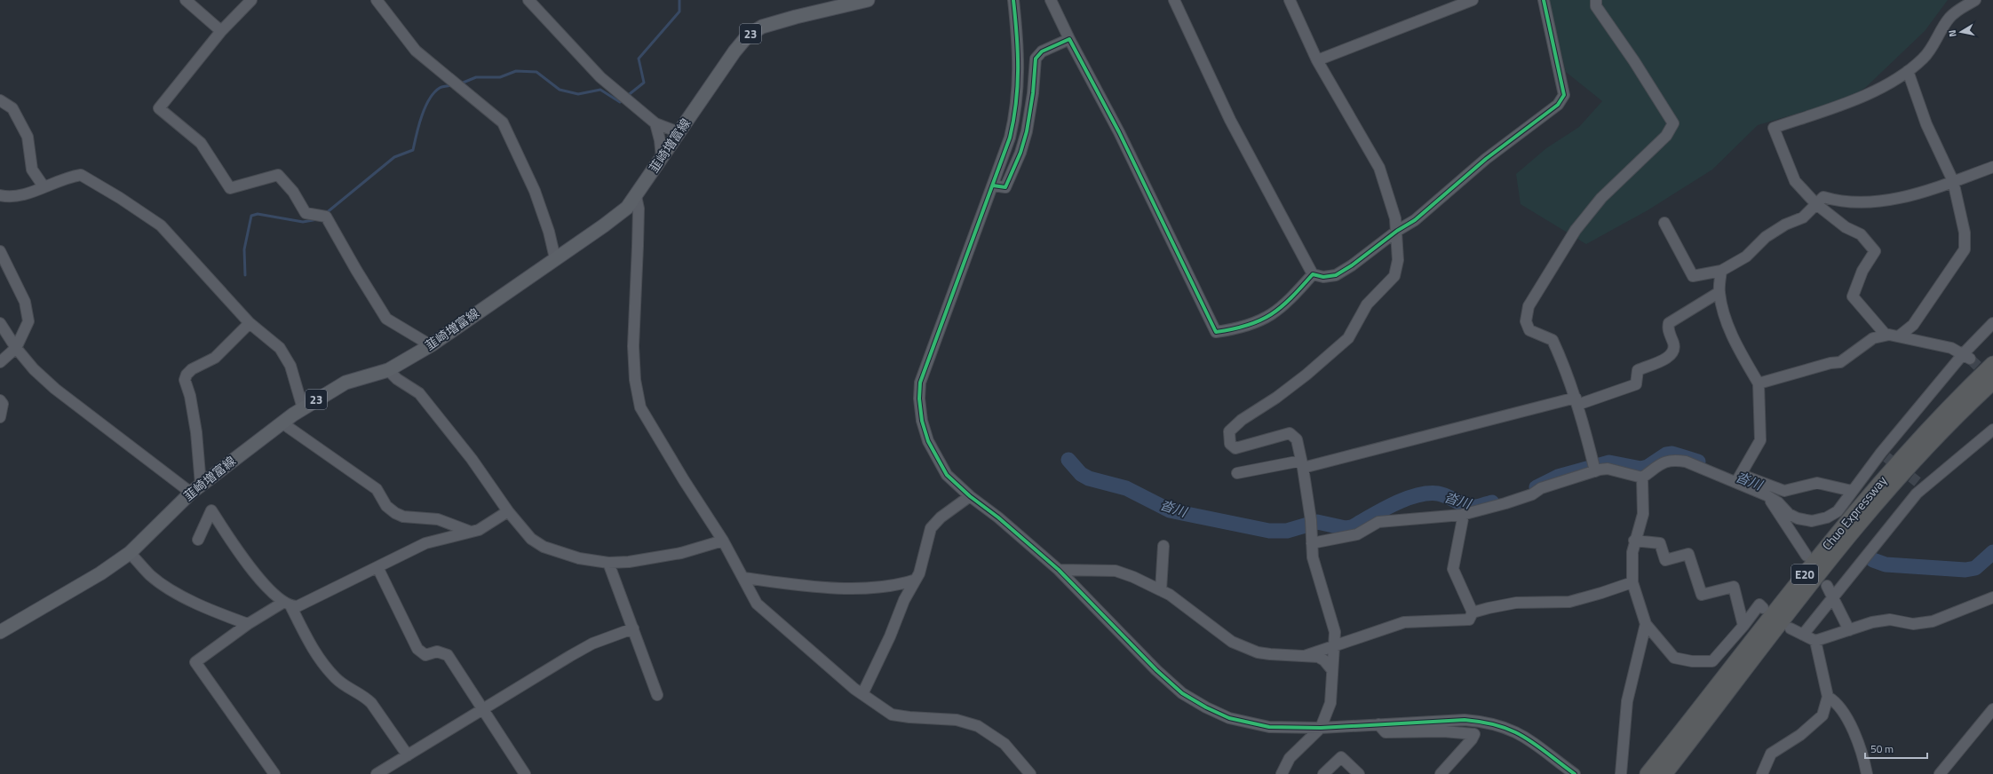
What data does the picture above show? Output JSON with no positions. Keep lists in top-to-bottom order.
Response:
{
  "streets": {
    "highway": ["Chuo Expressway", "E20"],
    "main road": ["23", "韮崎増富線"]
  },
  "water": ["沓川"],
  "scale_bar": "50 m",
  "north": "left"
}
